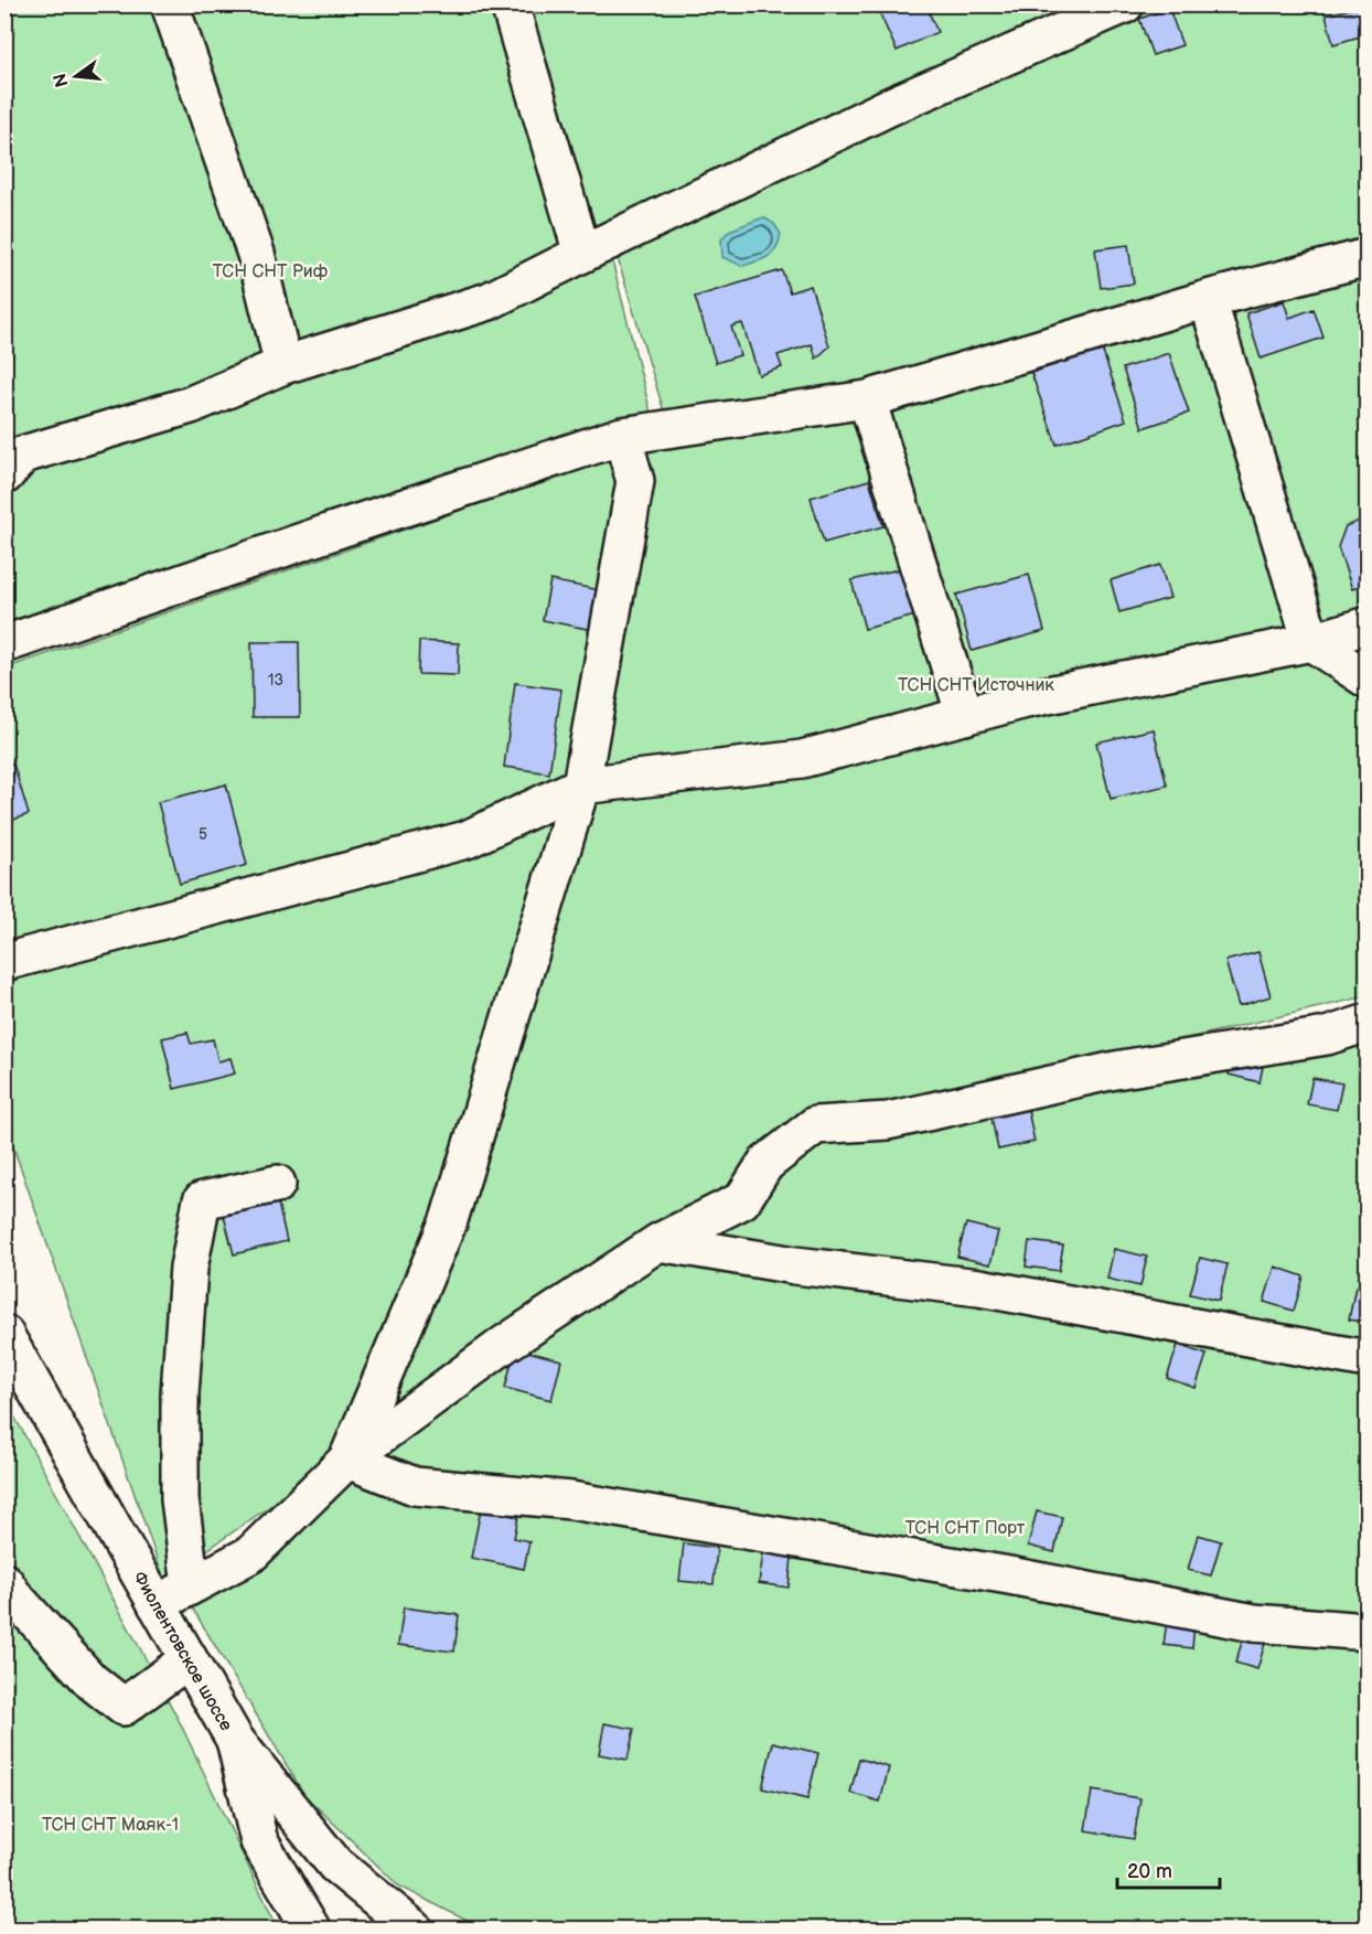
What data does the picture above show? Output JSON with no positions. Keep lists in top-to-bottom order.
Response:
{
  "streets": {
    "main road": ["Фиолентовское шоссе"]
  },
  "parks": [
    "ТСН СНТ Риф",
    "ТСН СНТ Источник",
    "ТСН СНТ Порт",
    "ТСН СНТ Маяк-1"
  ],
  "house_numbers": ["13", "5"],
  "scale_bar": "20 m",
  "north": "left"
}
